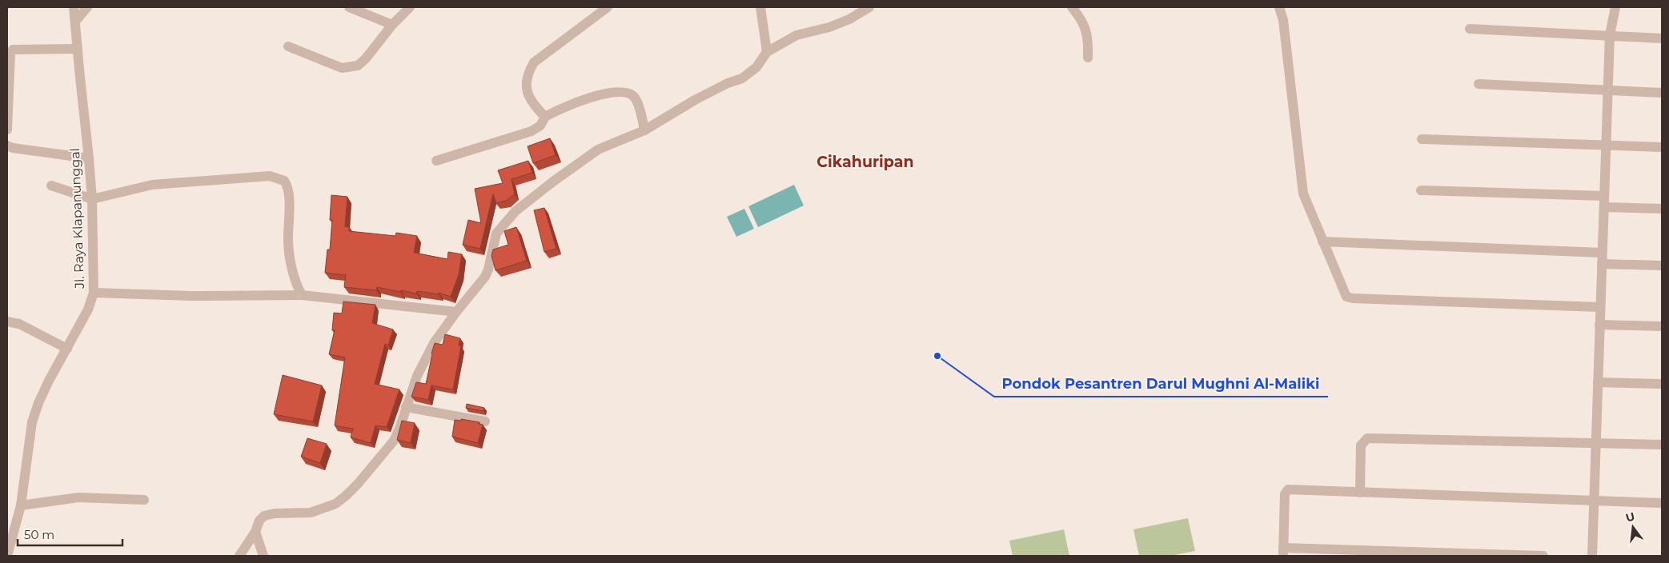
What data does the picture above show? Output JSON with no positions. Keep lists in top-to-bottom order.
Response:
{
  "streets": {
    "street": ["Jl. Raya Klapanunggal"]
  },
  "districts": ["Cikahuripan"],
  "places": ["Pondok Pesantren Darul Mughni Al-Maliki"],
  "scale_bar": "50 m",
  "north": "top"
}
